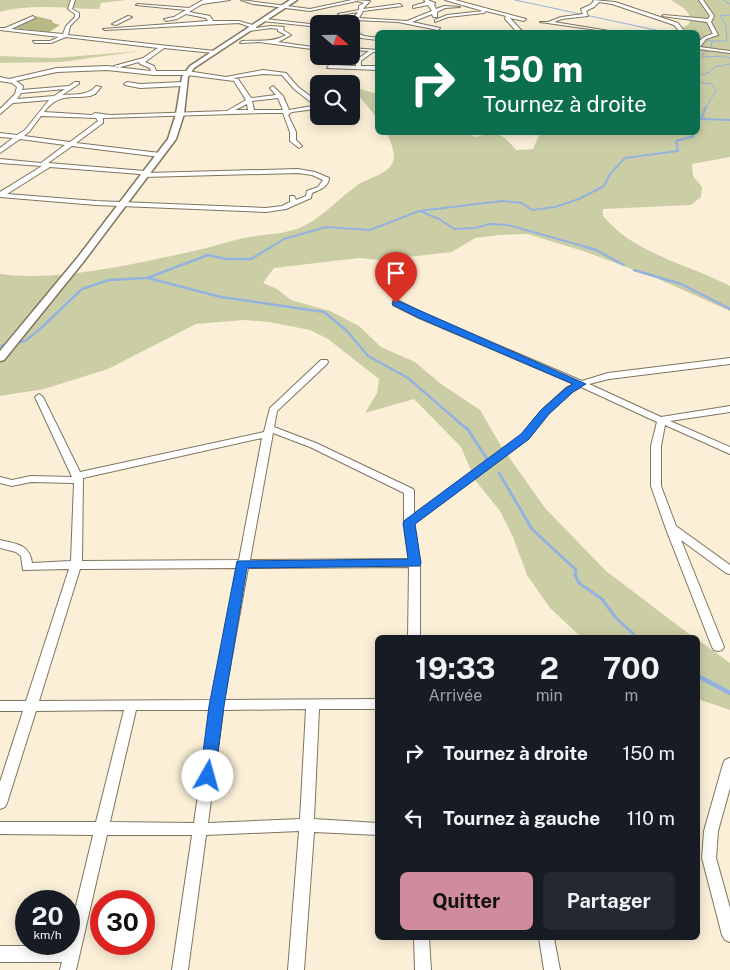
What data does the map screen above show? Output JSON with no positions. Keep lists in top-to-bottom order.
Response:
{
  "north": "right",
  "page": {
    "turn": ["150 m", "Tournez à droite"],
    "eta": [
      "19:33",
      "Arrivée",
      "2",
      "min",
      "700",
      "m"
    ],
    "list": [
      {
        "name": "Tournez à droite",
        "value": "150 m"
      },
      {
        "name": "Tournez à gauche",
        "value": "110 m"
      }
    ],
    "buttons": ["Quitter", "Partager"],
    "speed": "20 km/h",
    "limit": "30"
  }
}
